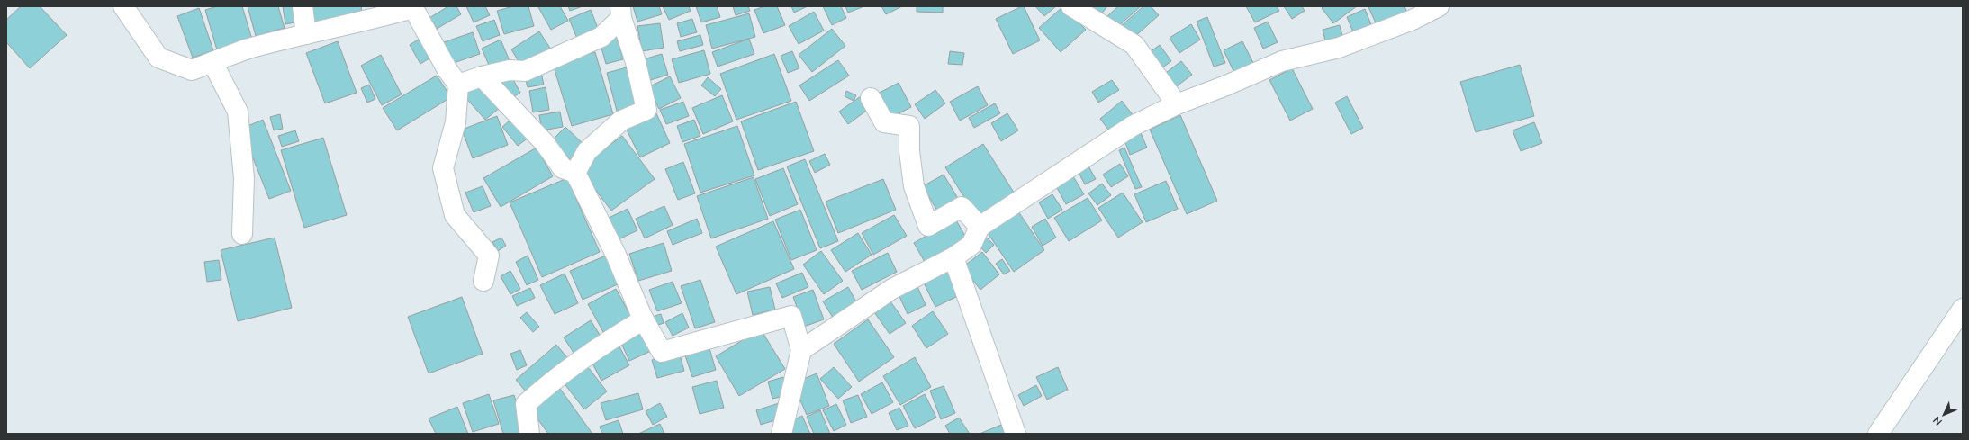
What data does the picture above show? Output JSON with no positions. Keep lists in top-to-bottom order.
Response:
{
  "north": "bottom left"
}
